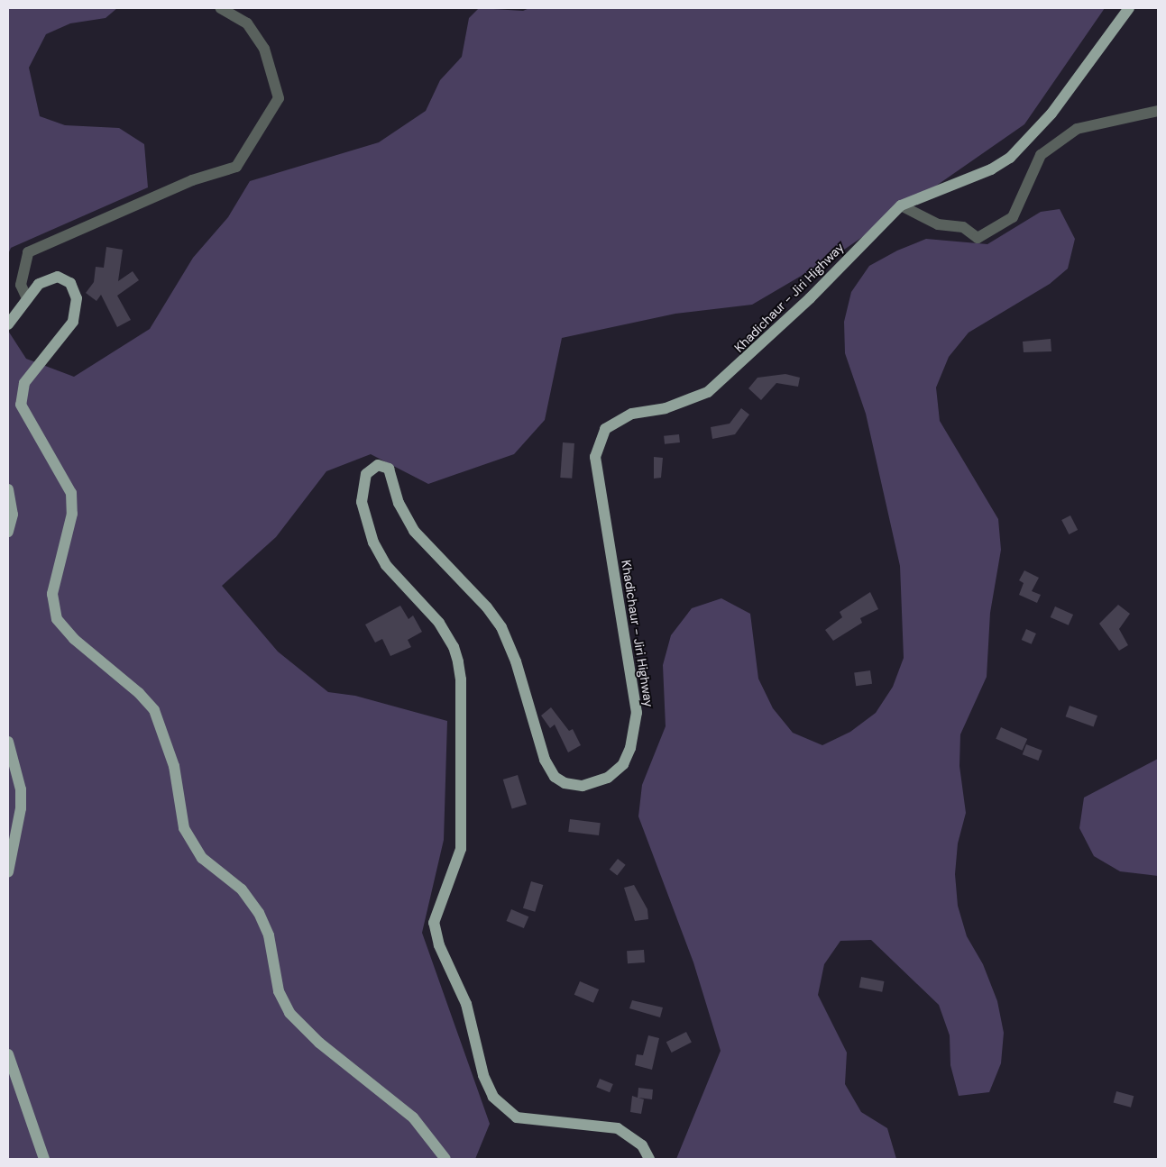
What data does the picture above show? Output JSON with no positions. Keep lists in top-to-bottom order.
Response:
{
  "streets": {
    "main road": ["Khadichaur - Jiri Highway"]
  }
}
